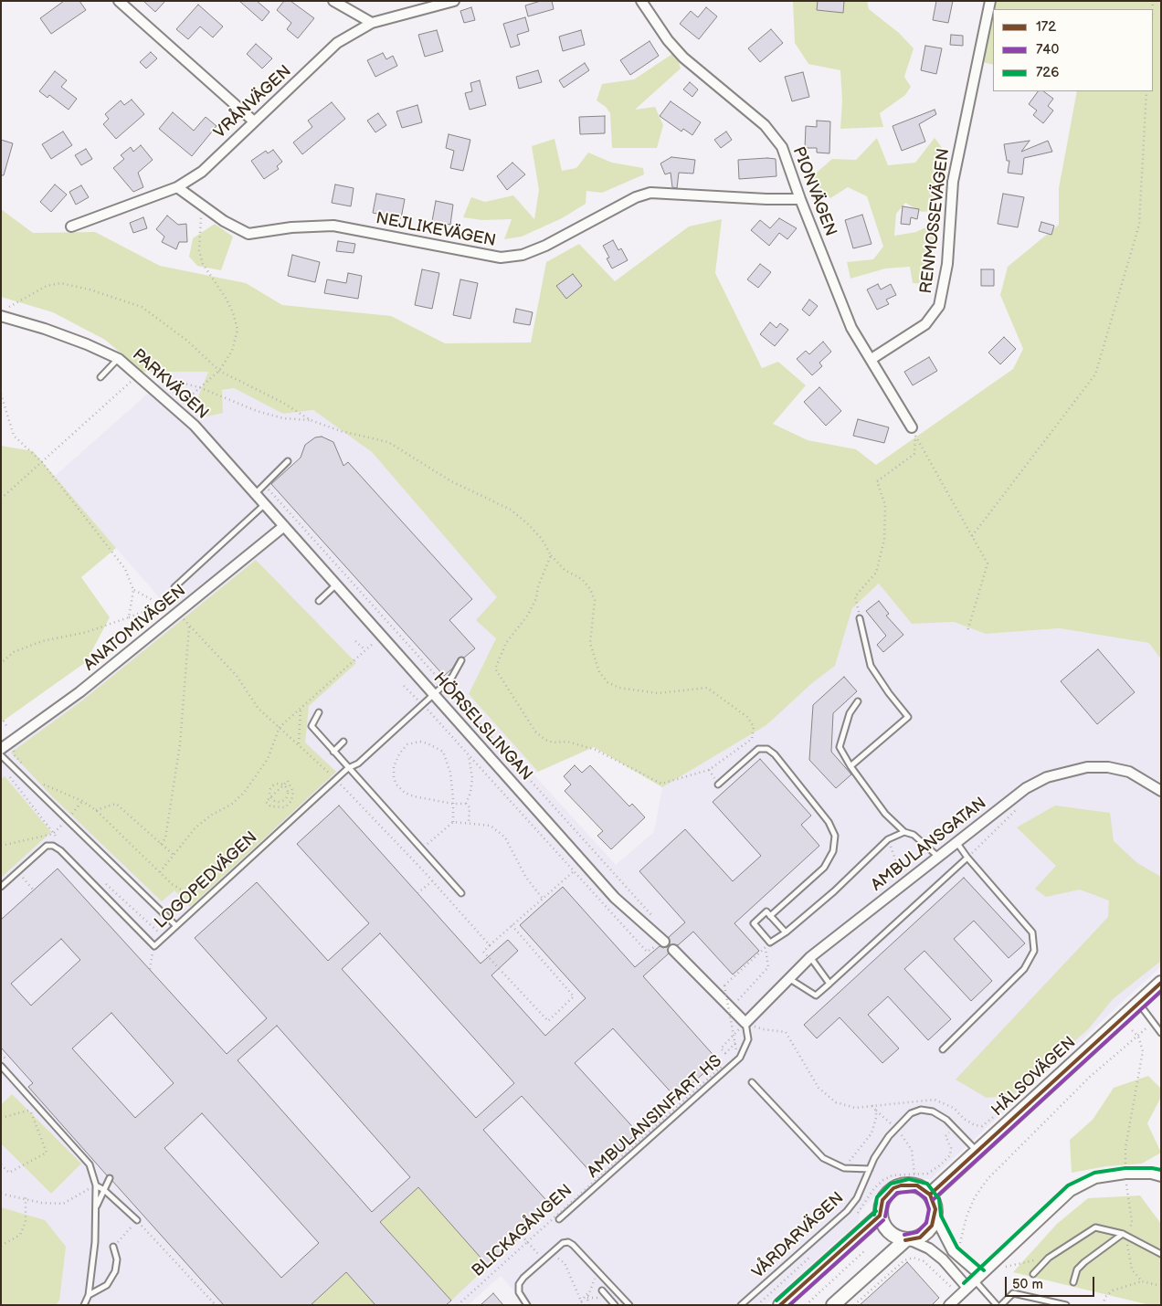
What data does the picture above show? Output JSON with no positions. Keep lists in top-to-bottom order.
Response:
{
  "streets": {
    "street": [
      "VRÅNVÄGEN",
      "PIONVÄGEN",
      "RENMOSSEVÄGEN",
      "NEJLIKEVÄGEN",
      "PARKVÄGEN",
      "ANATOMIVÄGEN",
      "HÖRSELSLINGAN",
      "AMBULANSGATAN",
      "HÄLSOVÄGEN"
    ],
    "lane": ["LOGOPEDVÄGEN", "AMBULANSINFART HS", "VÅRDARVÄGEN"],
    "path": ["BLICKAGÅNGEN"]
  },
  "crossings": [
    ["VRÅNVÄGEN", "NEJLIKEVÄGEN"],
    ["PIONVÄGEN", "RENMOSSEVÄGEN"],
    ["PIONVÄGEN", "NEJLIKEVÄGEN"],
    ["PARKVÄGEN", "ANATOMIVÄGEN"],
    ["PARKVÄGEN", "HÖRSELSLINGAN"],
    ["ANATOMIVÄGEN", "HÖRSELSLINGAN"],
    ["HÖRSELSLINGAN", "LOGOPEDVÄGEN"],
    ["AMBULANSGATAN", "AMBULANSINFART HS"],
    ["HÄLSOVÄGEN", "VÅRDARVÄGEN"]
  ],
  "lines": ["transit line 172", "transit line 740", "transit line 726"],
  "legend": ["172", "740", "726"],
  "scale_bar": "50 m"
}
